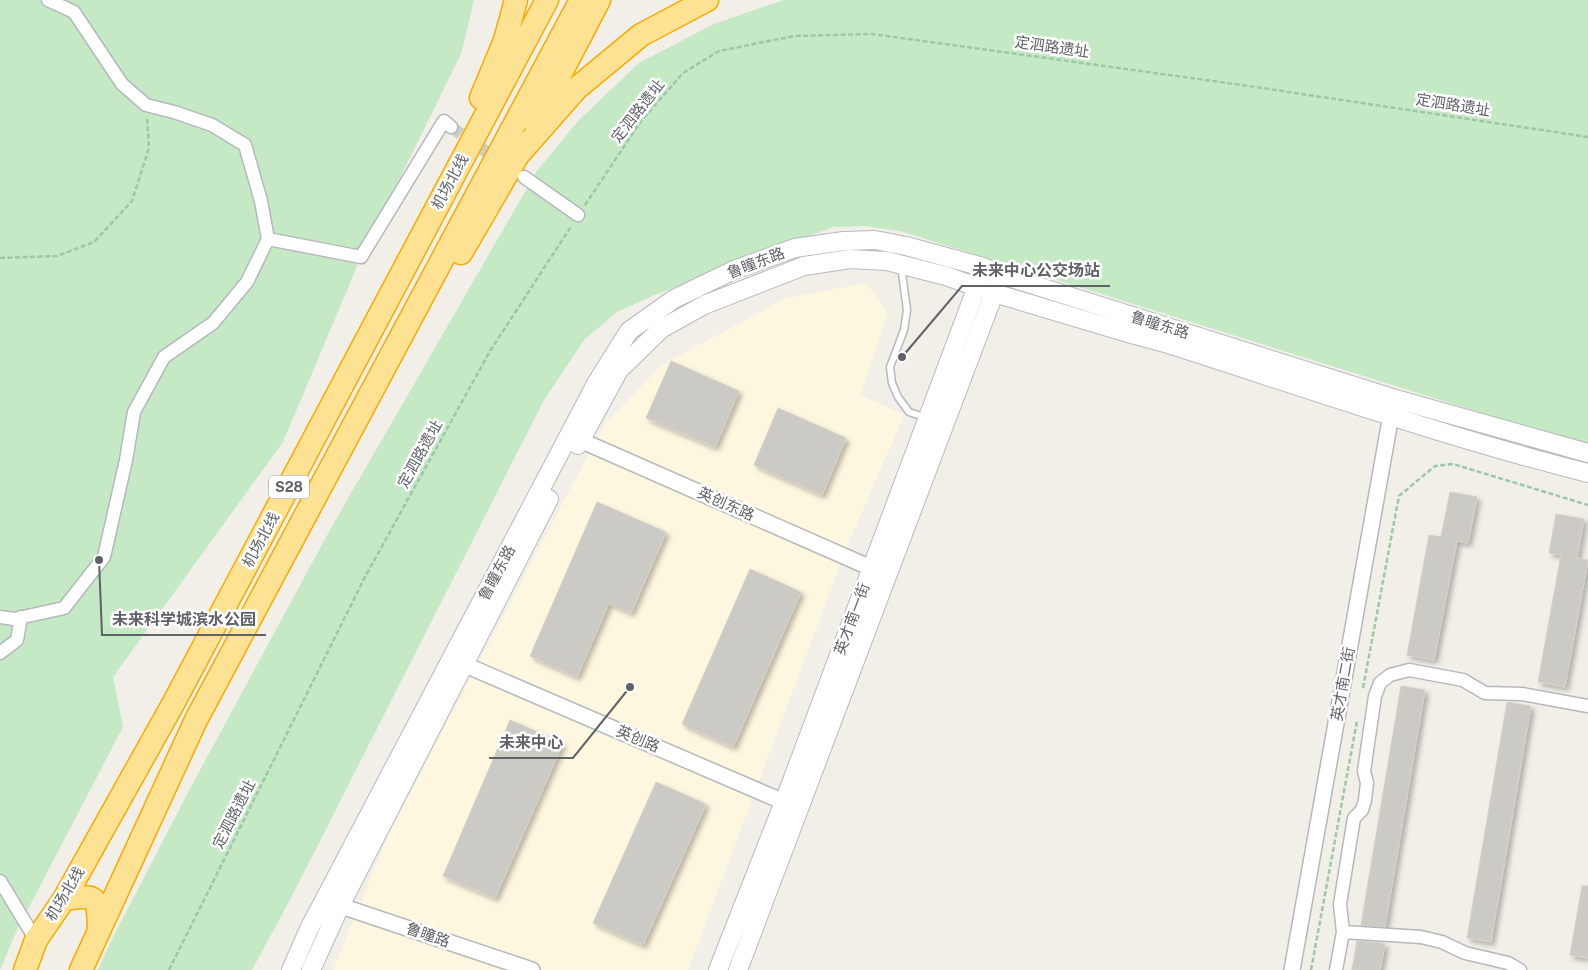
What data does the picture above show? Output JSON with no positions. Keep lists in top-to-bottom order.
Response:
{
  "streets": {
    "highway": ["机场北线", "S28"],
    "main road": ["鲁瞳东路", "英才南一街"],
    "street": [
      "英创东路",
      "英才南二街",
      "英创路",
      "鲁瞳路"
    ],
    "path": ["定泗路遗址"]
  },
  "crossings": [
    ["鲁瞳东路", "英创东路"],
    ["鲁瞳东路", "英才南一街"],
    ["鲁瞳东路", "英才南二街"],
    ["鲁瞳东路", "英创路"],
    ["鲁瞳东路", "鲁瞳路"],
    ["英创东路", "英才南一街"],
    ["英才南一街", "英创路"]
  ],
  "places": ["未来中心公交场站", "未来科学城滨水公园", "未来中心"]
}
